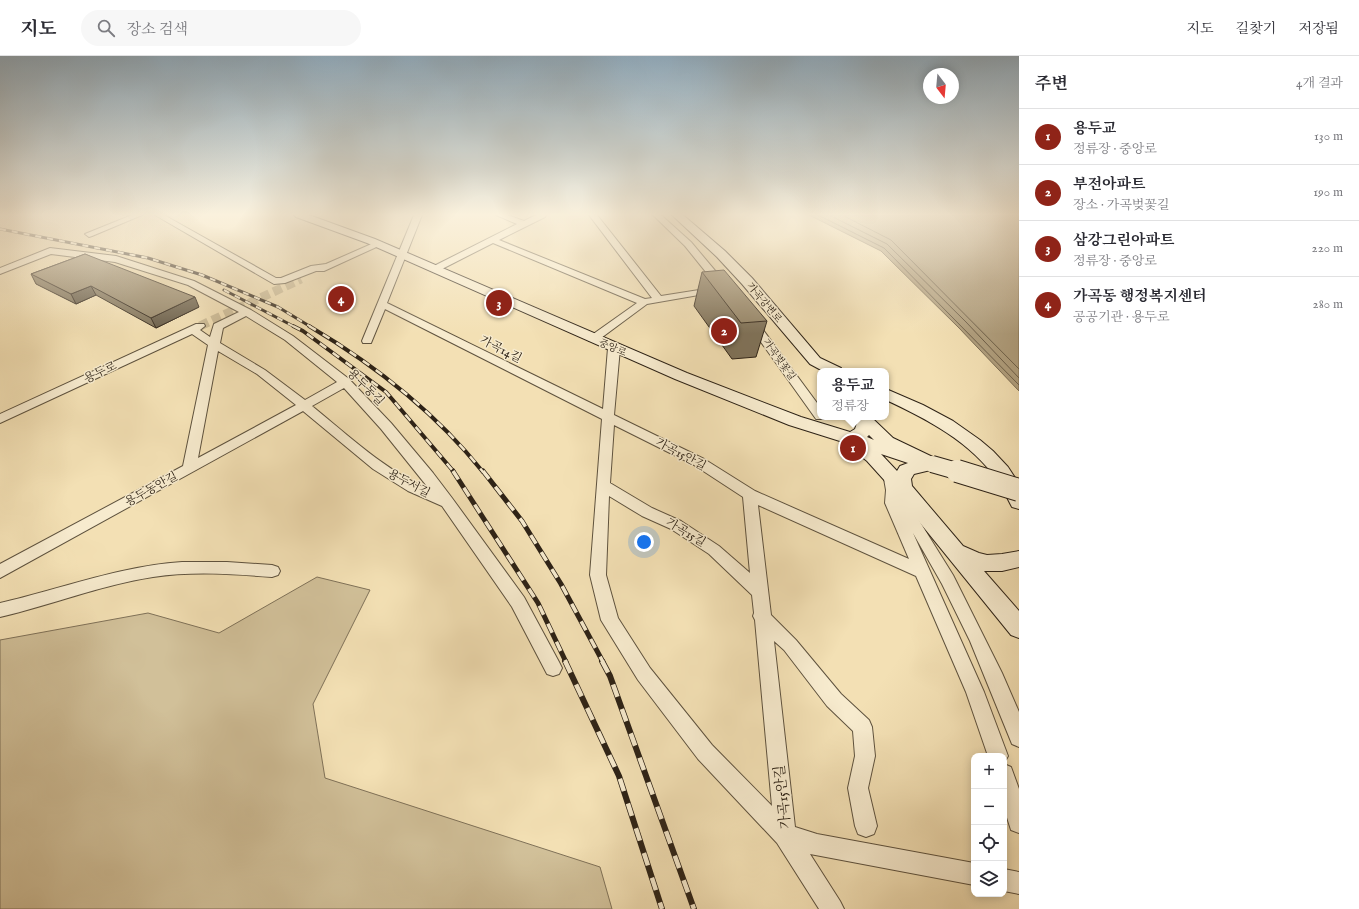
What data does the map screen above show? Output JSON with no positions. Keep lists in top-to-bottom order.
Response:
{
  "streets": {
    "main road": ["가곡강변로", "중앙로"],
    "street": [
      "가곡14길",
      "가곡벚꽃길",
      "용두로",
      "용두동길",
      "가곡15안길",
      "용두서길",
      "용두동안길",
      "가곡15길"
    ]
  },
  "crossings": [
    ["중앙로", "가곡벚꽃길"],
    ["가곡14길", "가곡15안길"],
    ["용두로", "용두서길"],
    ["용두로", "용두동안길"],
    ["용두동길", "용두서길"],
    ["가곡15안길", "가곡15길"],
    ["용두서길", "용두동안길"]
  ],
  "north": "bottom",
  "page": {
    "header": "지도",
    "search": "장소 검색",
    "nav": ["지도", "길찾기", "저장됨"],
    "heading": ["주변", "4개 결과"],
    "list": [
      {
        "mark": "1",
        "name": "용두교",
        "note": "정류장 · 중앙로",
        "value": "130 m"
      },
      {
        "mark": "2",
        "name": "부전아파트",
        "note": "장소 · 가곡벚꽃길",
        "value": "190 m"
      },
      {
        "mark": "3",
        "name": "삼강그린아파트",
        "note": "정류장 · 중앙로",
        "value": "220 m"
      },
      {
        "mark": "4",
        "name": "가곡동 행정복지센터",
        "note": "공공기관 · 용두로",
        "value": "280 m"
      }
    ],
    "pins": [
      "4",
      "3",
      "2",
      "1"
    ],
    "popup": ["용두교", "정류장"],
    "map_buttons": ["+", "−"]
  }
}
